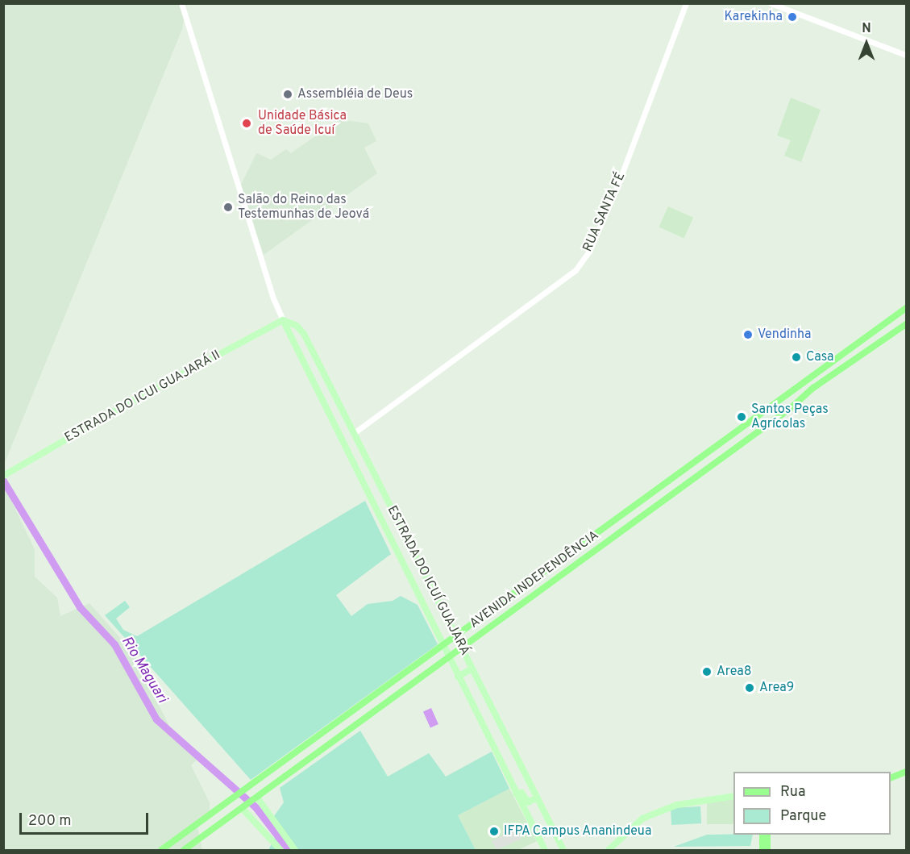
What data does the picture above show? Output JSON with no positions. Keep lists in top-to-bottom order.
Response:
{
  "streets": {
    "main road": ["ESTRADA DO ICUI GUAJARÁ II", "AVENIDA INDEPENDÊNCIA", "ESTRADA DO ICUÍ GUAJARÁ"],
    "street": ["RUA SANTA FÉ"]
  },
  "crossings": [
    ["RUA SANTA FÉ", "ESTRADA DO ICUÍ GUAJARÁ"],
    ["ESTRADA DO ICUI GUAJARÁ II", "ESTRADA DO ICUÍ GUAJARÁ"],
    ["AVENIDA INDEPENDÊNCIA", "ESTRADA DO ICUÍ GUAJARÁ"]
  ],
  "water": ["Rio Maguari"],
  "places": [
    "Karekinha",
    "Assembléia de Deus",
    "Unidade Básica de Saúde Icuí",
    "Salão do Reino das Testemunhas de Jeová",
    "Vendinha",
    "Casa",
    "Santos Peças Agrícolas",
    "Area8",
    "Area9",
    "IFPA Campus Ananindeua"
  ],
  "legend": ["Rua", "Parque"],
  "scale_bar": "200 m",
  "north": "top"
}
